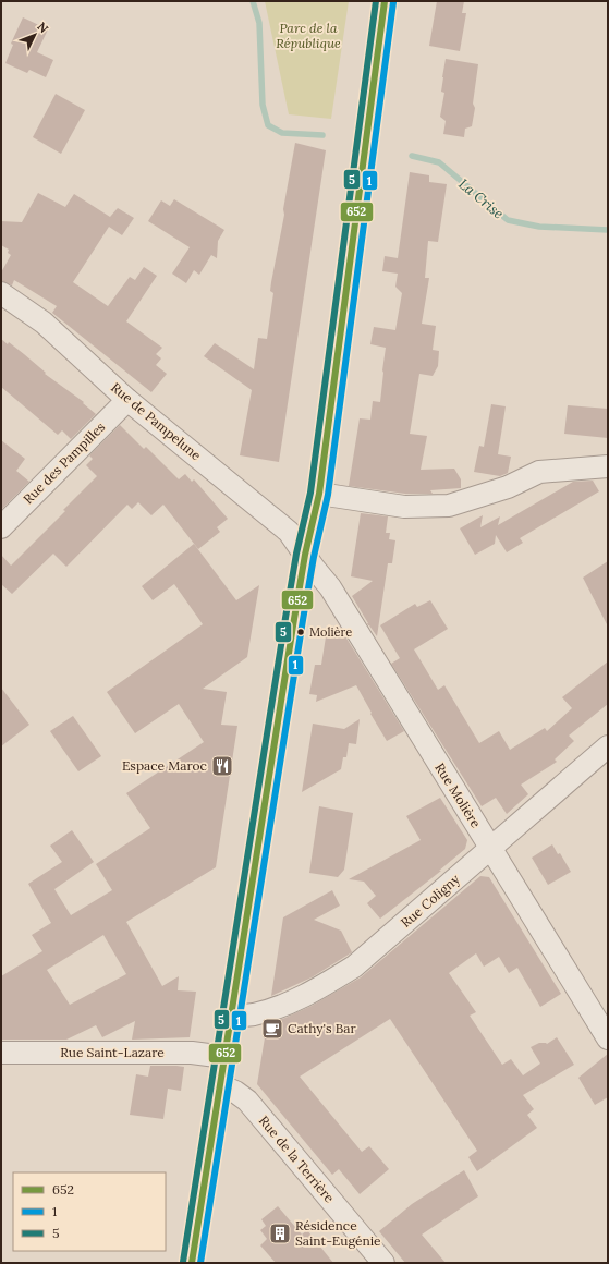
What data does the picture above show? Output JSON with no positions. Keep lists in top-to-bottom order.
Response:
{
  "streets": {
    "street": [
      "Rue de Pampelune",
      "Rue des Pampilles",
      "Rue Molière",
      "Rue Coligny",
      "Rue Saint-Lazare",
      "Rue de la Terrière"
    ]
  },
  "crossings": [
    ["Rue de Pampelune", "Rue des Pampilles"],
    ["Rue de Pampelune", "Rue Molière"],
    ["Rue Molière", "Rue Coligny"]
  ],
  "water": ["La Crise"],
  "parks": ["Parc de la République"],
  "places": {
    "other": ["Molière"],
    "restaurant": ["Espace Maroc"],
    "cafe": ["Cathy's Bar"],
    "building": ["Résidence Saint-Eugénie"]
  },
  "lines": ["transit line 652", "transit line 5", "transit line 1"],
  "legend": ["652", "1", "5"],
  "north": "top right"
}
